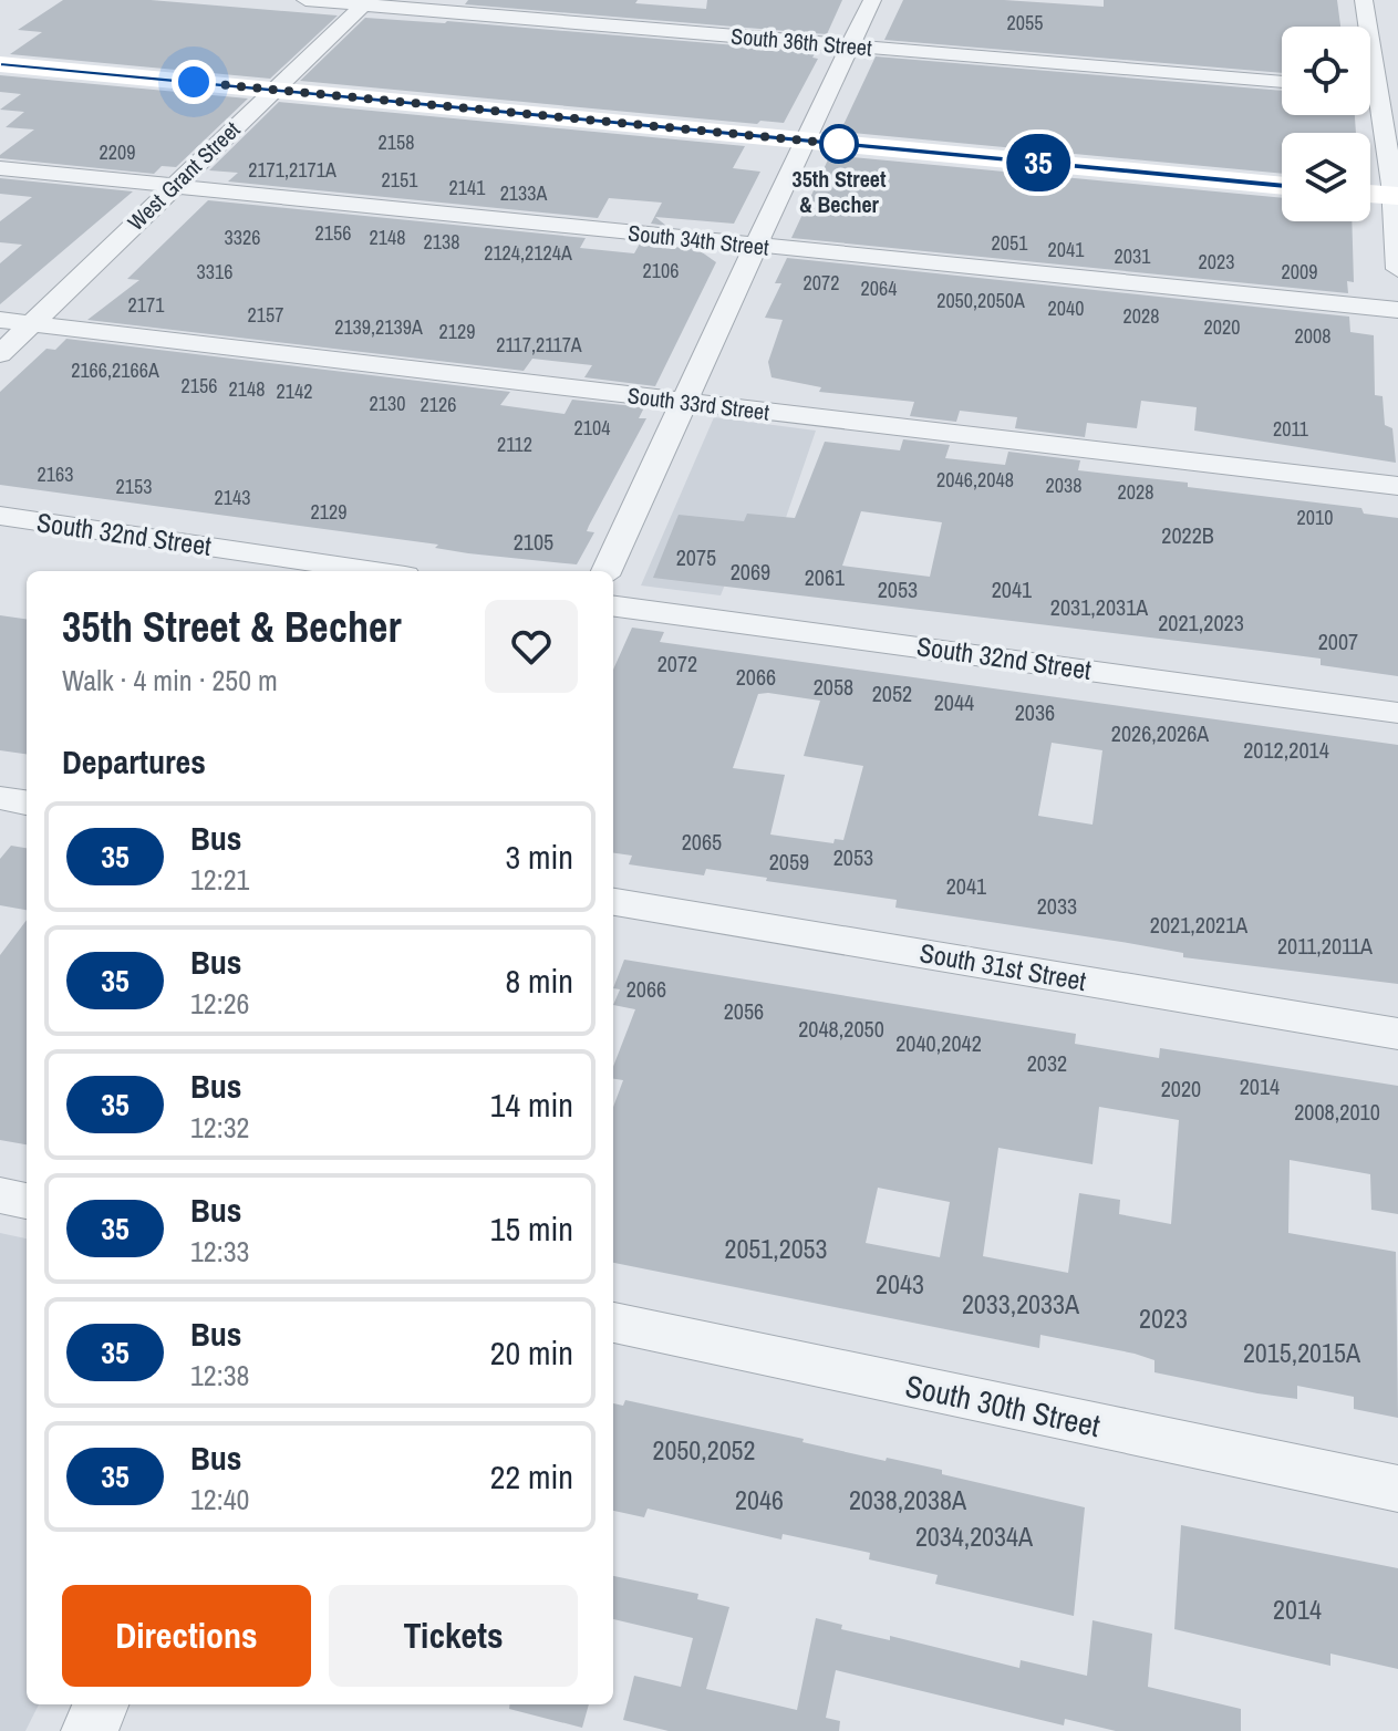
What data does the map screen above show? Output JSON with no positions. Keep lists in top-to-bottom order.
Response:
{
  "streets": {
    "street": [
      "South 36th Street",
      "West Grant Street",
      "South 34th Street",
      "South 33rd Street",
      "South 32nd Street",
      "South 31st Street",
      "South 30th Street"
    ]
  },
  "crossings": [
    ["South 36th Street", "West Grant Street"],
    ["West Grant Street", "South 34th Street"],
    ["West Grant Street", "South 33rd Street"]
  ],
  "places": ["35th Street & Becher"],
  "lines": ["bus line 35"],
  "house_numbers": [
    "2055",
    "2158",
    "2209",
    "2171,2171A",
    "2151",
    "2141",
    "2133A",
    "2156",
    "3326",
    "2148",
    "2138",
    "2051",
    "2041",
    "2124,2124A",
    "2031",
    "2023",
    "2106",
    "3316",
    "2009",
    "2072",
    "2064",
    "2050,2050A",
    "2171",
    "2040",
    "2157",
    "2028",
    "2139,2139A",
    "2020",
    "2129",
    "2008",
    "2117,2117A",
    "2166,2166A",
    "2156",
    "2148",
    "2142",
    "2130",
    "2126",
    "2104",
    "2011",
    "2112",
    "2163",
    "2046,2048",
    "2038",
    "2153",
    "2028",
    "2143",
    "2129",
    "2010",
    "2022B",
    "2105",
    "2075",
    "2069",
    "2061",
    "2053",
    "2041",
    "2031,2031A",
    "2021,2023",
    "2007",
    "2072",
    "2066",
    "2058",
    "2052",
    "2044",
    "2036",
    "2026,2026A",
    "2012,2014",
    "2065",
    "2053",
    "2059",
    "2041",
    "2033",
    "2021,2021A",
    "2011,2011A",
    "2066",
    "2056",
    "2048,2050",
    "2040,2042",
    "2032",
    "2014",
    "2020",
    "2008,2010",
    "2051,2053",
    "2043",
    "2033,2033A",
    "2023",
    "2015,2015A",
    "2050,2052",
    "2046",
    "2038,2038A",
    "2034,2034A",
    "2014"
  ],
  "page": {
    "on_map": "35",
    "heading": [
      ["35th Street & Becher", "Walk · 4 min · 250 m"],
      "Departures"
    ],
    "list": [
      {
        "mark": "35",
        "name": "Bus",
        "note": "12:21",
        "value": "3 min"
      },
      {
        "mark": "35",
        "name": "Bus",
        "note": "12:26",
        "value": "8 min"
      },
      {
        "mark": "35",
        "name": "Bus",
        "note": "12:32",
        "value": "14 min"
      },
      {
        "mark": "35",
        "name": "Bus",
        "note": "12:33",
        "value": "15 min"
      },
      {
        "mark": "35",
        "name": "Bus",
        "note": "12:38",
        "value": "20 min"
      },
      {
        "mark": "35",
        "name": "Bus",
        "note": "12:40",
        "value": "22 min"
      }
    ],
    "buttons": ["Directions", "Tickets"]
  }
}
